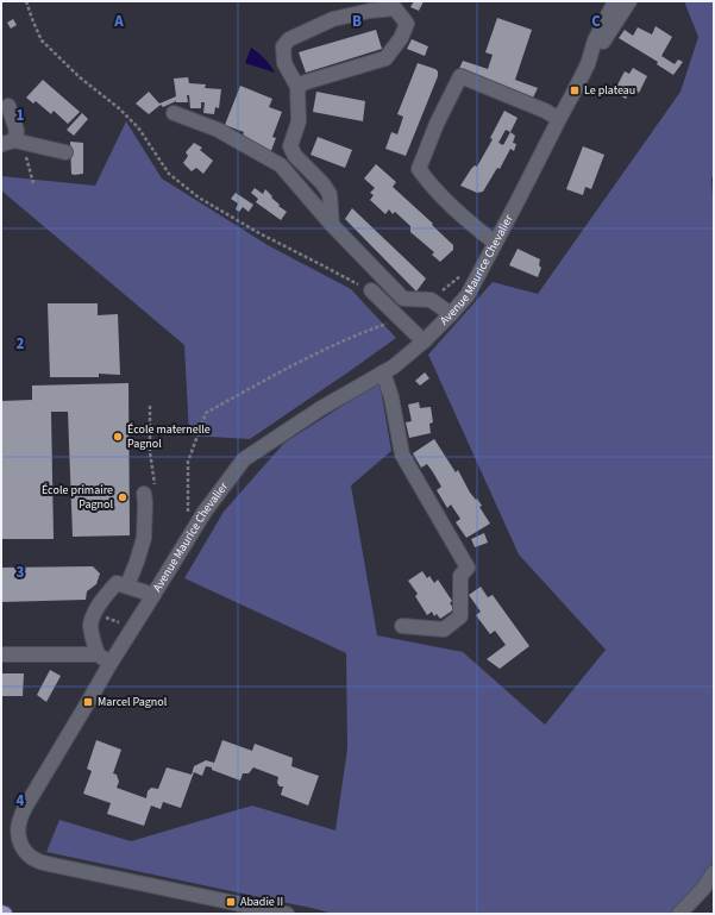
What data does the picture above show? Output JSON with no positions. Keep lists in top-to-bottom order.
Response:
{
  "streets": {
    "street": ["Avenue Maurice Chevalier"]
  },
  "places": {
    "transit": ["Le plateau", "Marcel Pagnol", "Abadie II"],
    "other": ["École maternelle Pagnol", "École primaire Pagnol"]
  },
  "grid": {
    "columns": ["A", "B", "C"],
    "rows": [
      "1",
      "2",
      "3",
      "4"
    ]
  }
}
